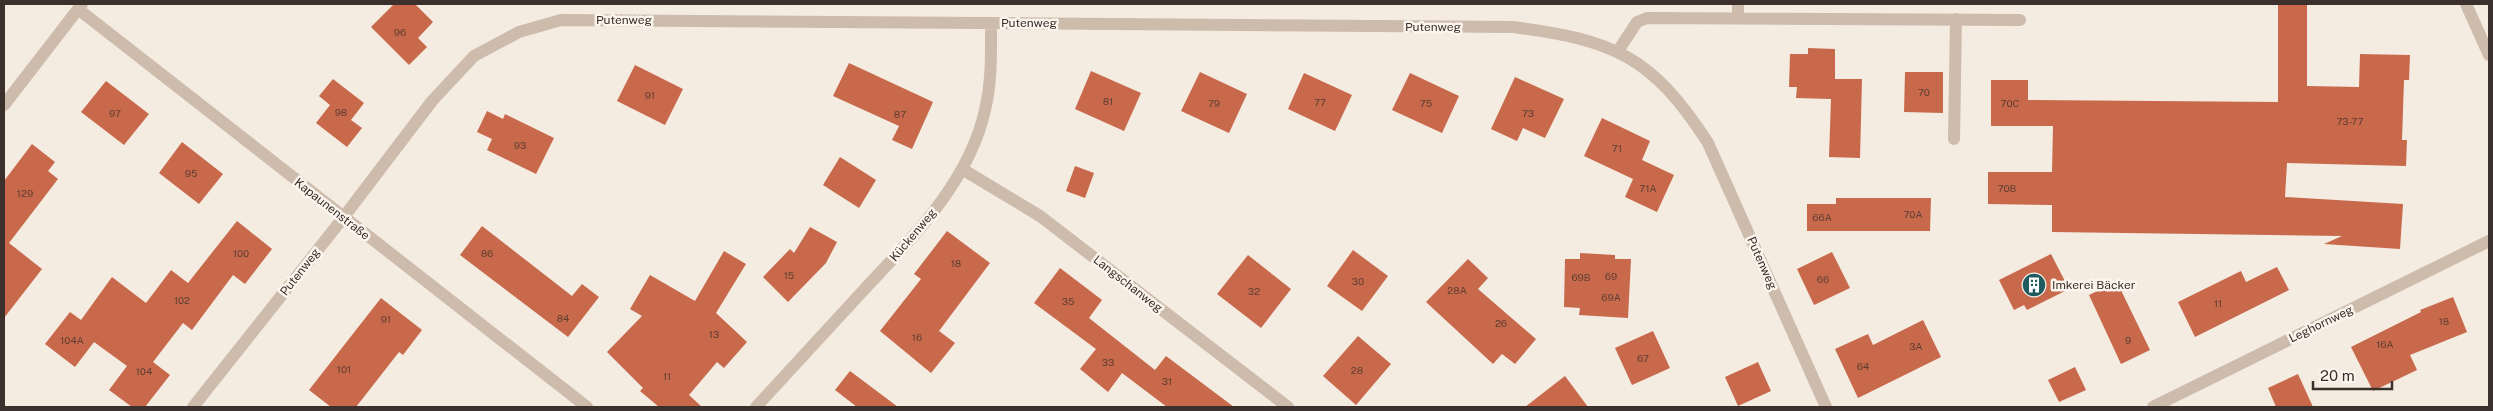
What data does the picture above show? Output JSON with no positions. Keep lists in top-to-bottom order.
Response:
{
  "streets": {
    "street": [
      "Putenweg",
      "Kapaunenstraße",
      "Kückenweg",
      "Langschanweg",
      "Leghornweg"
    ]
  },
  "crossings": [
    ["Putenweg", "Kapaunenstraße"],
    ["Putenweg", "Kückenweg"],
    ["Kückenweg", "Langschanweg"]
  ],
  "places": {
    "building": ["Imkerei Bäcker"]
  },
  "house_numbers": [
    "96",
    "70",
    "91",
    "81",
    "77",
    "79",
    "75",
    "70C",
    "98",
    "97",
    "73",
    "87",
    "73-77",
    "93",
    "71",
    "95",
    "71A",
    "70B",
    "129",
    "70A",
    "66A",
    "100",
    "86",
    "18",
    "15",
    "69",
    "69B",
    "66",
    "30",
    "28A",
    "32",
    "69A",
    "102",
    "35",
    "11",
    "84",
    "91",
    "18",
    "26",
    "13",
    "16",
    "104A",
    "9",
    "16A",
    "3A",
    "67",
    "33",
    "64",
    "101",
    "28",
    "104",
    "11",
    "31"
  ],
  "scale_bar": "20 m"
}
